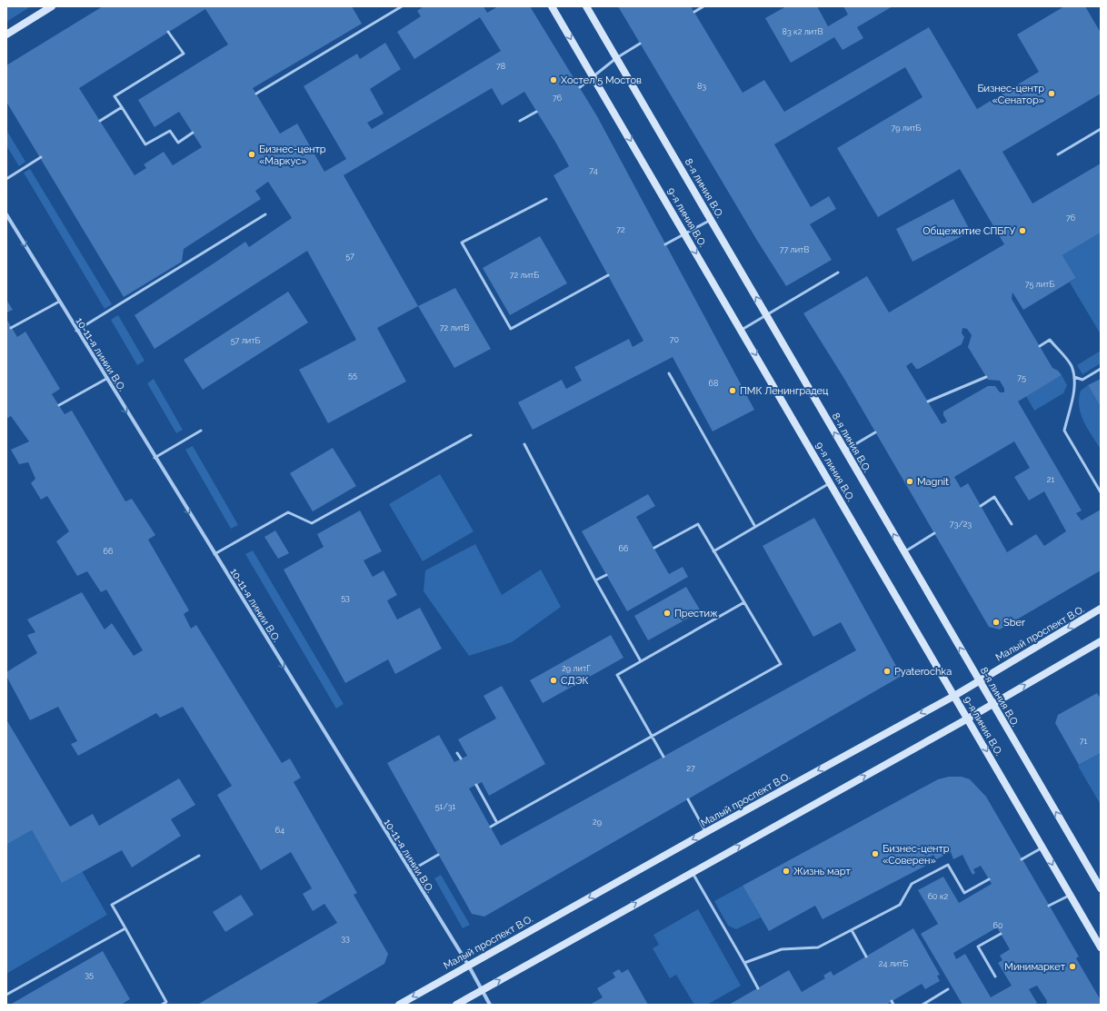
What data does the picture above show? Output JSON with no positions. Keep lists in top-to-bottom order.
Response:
{
  "streets": {
    "main road": ["8-я линия В.О.", "9-я линия В.О.", "Малый проспект В.О."],
    "street": ["10-11-я линии В.О."]
  },
  "crossings": [
    ["8-я линия В.О.", "Малый проспект В.О."],
    ["9-я линия В.О.", "Малый проспект В.О."],
    ["10-11-я линии В.О.", "Малый проспект В.О."]
  ],
  "one_way": ["8-я линия В.О.", "9-я линия В.О.", "10-11-я линии В.О."],
  "places": [
    "Хостел 5 Мостов",
    "Бизнес-центр «Сенатор»",
    "Бизнес-центр «Маркус»",
    "Общежитие СПБГУ",
    "ПМК Ленинградец",
    "Magnit",
    "Престиж",
    "Sber",
    "Pyaterochka",
    "СДЭК",
    "Бизнес-центр «Соверен»",
    "Жизнь март",
    "Минимаркет"
  ],
  "house_numbers": [
    "83 к2 литВ",
    "78",
    "83",
    "76",
    "79 литБ",
    "74",
    "76",
    "72",
    "77 литВ",
    "57",
    "72 литБ",
    "75 литБ",
    "72 литВ",
    "70",
    "57 литБ",
    "55",
    "75",
    "68",
    "21",
    "73/23",
    "66",
    "66",
    "53",
    "29 литГ",
    "71",
    "27",
    "51/31",
    "29",
    "64",
    "60 к2",
    "60",
    "33",
    "24 литБ",
    "35"
  ]
}
